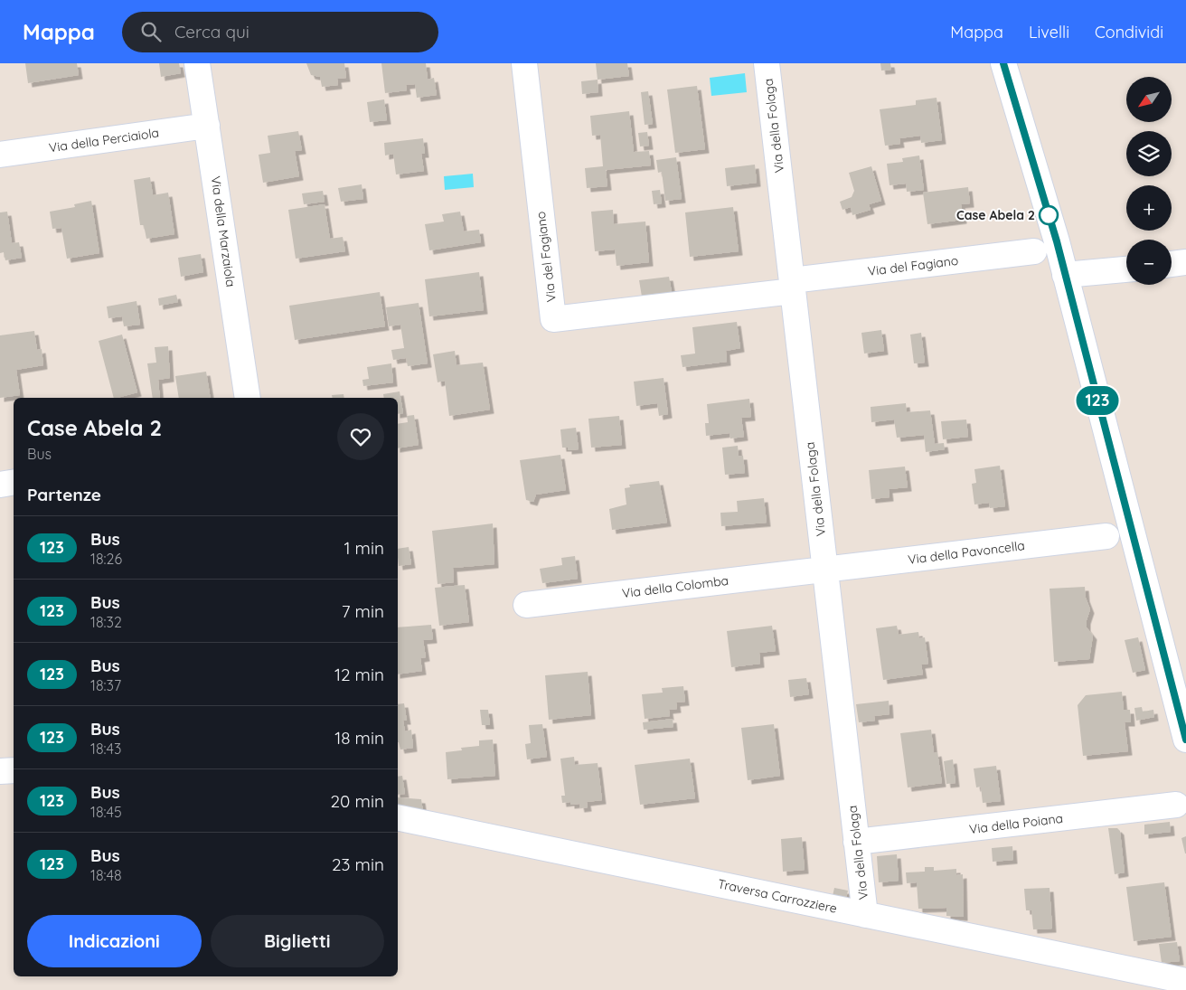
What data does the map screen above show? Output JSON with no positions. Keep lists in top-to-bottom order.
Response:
{
  "streets": {
    "street": [
      "Via della Folaga",
      "Via della Perciaiola",
      "Via della Marzaiola",
      "Via del Fagiano",
      "Via della Pavoncella",
      "Via della Colomba",
      "Via della Poiana",
      "Traversa Carrozziere"
    ]
  },
  "crossings": [
    ["Via della Folaga", "Via del Fagiano"],
    ["Via della Folaga", "Via della Pavoncella"],
    ["Via della Folaga", "Via della Colomba"],
    ["Via della Folaga", "Via della Poiana"],
    ["Via della Folaga", "Traversa Carrozziere"],
    ["Via della Perciaiola", "Via della Marzaiola"],
    ["Via della Pavoncella", "Via della Colomba"]
  ],
  "places": ["Case Abela 2"],
  "lines": ["bus line 123"],
  "north": "bottom left",
  "page": {
    "header": "Mappa",
    "search": "Cerca qui",
    "nav": ["Mappa", "Livelli", "Condividi"],
    "on_map": "123",
    "map_buttons": ["+", "−"],
    "heading": [
      ["Case Abela 2", "Bus"],
      "Partenze"
    ],
    "list": [
      {
        "mark": "123",
        "name": "Bus",
        "note": "18:26",
        "value": "1 min"
      },
      {
        "mark": "123",
        "name": "Bus",
        "note": "18:32",
        "value": "7 min"
      },
      {
        "mark": "123",
        "name": "Bus",
        "note": "18:37",
        "value": "12 min"
      },
      {
        "mark": "123",
        "name": "Bus",
        "note": "18:43",
        "value": "18 min"
      },
      {
        "mark": "123",
        "name": "Bus",
        "note": "18:45",
        "value": "20 min"
      },
      {
        "mark": "123",
        "name": "Bus",
        "note": "18:48",
        "value": "23 min"
      }
    ],
    "buttons": ["Indicazioni", "Biglietti"]
  }
}
